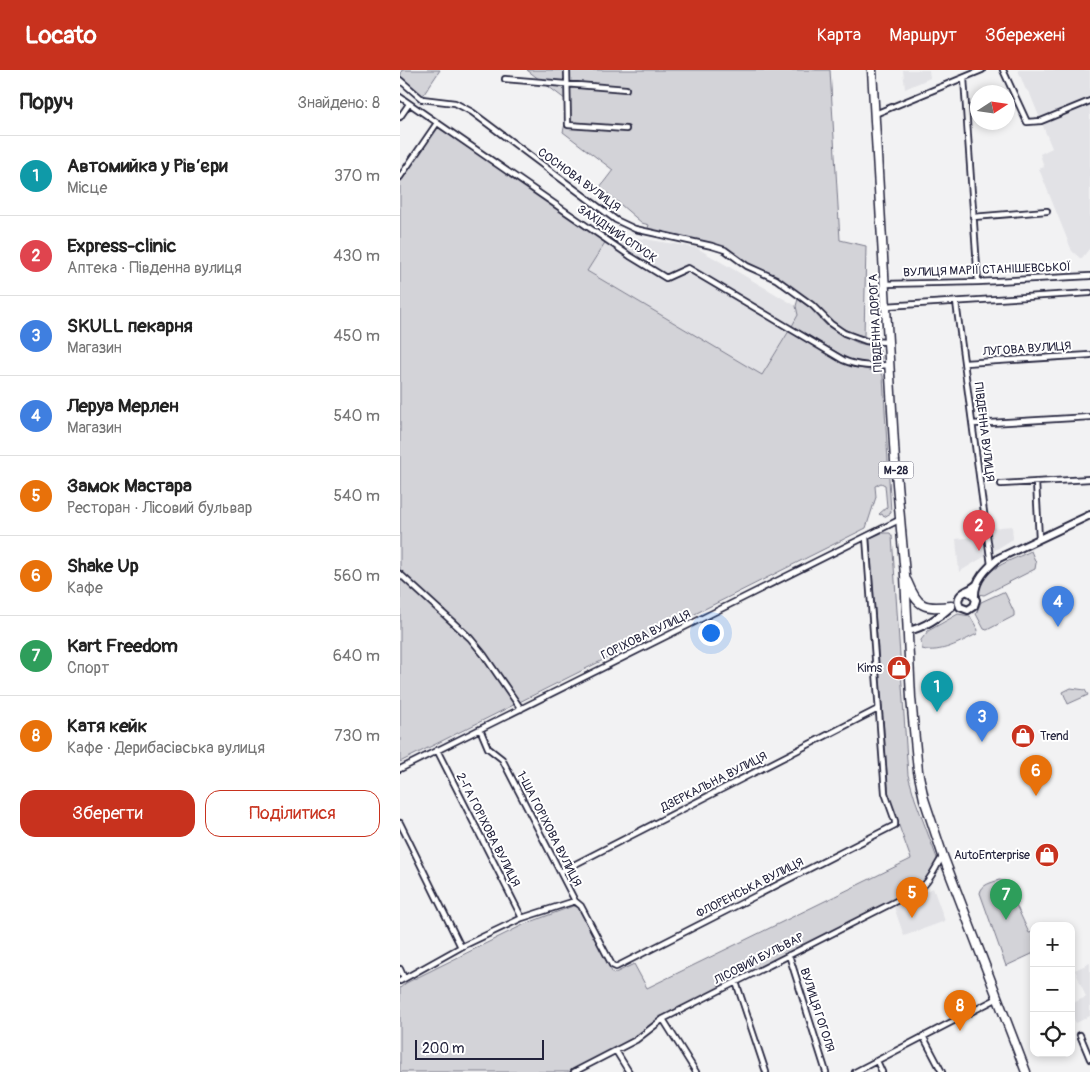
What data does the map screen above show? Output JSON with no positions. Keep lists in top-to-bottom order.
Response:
{
  "streets": {
    "highway": ["ПІВДЕННА ДОРОГА", "М-28"],
    "street": [
      "СОСНОВА ВУЛИЦЯ",
      "ЗАХІДНИЙ СПУСК",
      "ВУЛИЦЯ МАРІЇ СТАНІШЕВСЬКОЇ",
      "ЛУГОВА ВУЛИЦЯ",
      "ПІВДЕННА ВУЛИЦЯ",
      "ГОРІХОВА ВУЛИЦЯ",
      "ДЗЕРКАЛЬНА ВУЛИЦЯ",
      "1-ША ГОРІХОВА ВУЛИЦЯ",
      "2-ГА ГОРІХОВА ВУЛИЦЯ",
      "ФЛОРЕНСЬКА ВУЛИЦЯ",
      "ЛІСОВИЙ БУЛЬВАР",
      "ВУЛИЦЯ ГОГОЛЯ"
    ]
  },
  "crossings": [
    ["СОСНОВА ВУЛИЦЯ", "ПІВДЕННА ДОРОГА"],
    ["ЗАХІДНИЙ СПУСК", "ПІВДЕННА ДОРОГА"],
    ["ВУЛИЦЯ МАРІЇ СТАНІШЕВСЬКОЇ", "ПІВДЕННА ДОРОГА"],
    ["ПІВДЕННА ДОРОГА", "М-28"],
    ["ПІВДЕННА ДОРОГА", "ГОРІХОВА ВУЛИЦЯ"],
    ["ЛУГОВА ВУЛИЦЯ", "ПІВДЕННА ВУЛИЦЯ"],
    ["М-28", "ЛІСОВИЙ БУЛЬВАР"],
    ["ГОРІХОВА ВУЛИЦЯ", "1-ША ГОРІХОВА ВУЛИЦЯ"],
    ["ГОРІХОВА ВУЛИЦЯ", "2-ГА ГОРІХОВА ВУЛИЦЯ"],
    ["ДЗЕРКАЛЬНА ВУЛИЦЯ", "1-ША ГОРІХОВА ВУЛИЦЯ"],
    ["ДЗЕРКАЛЬНА ВУЛИЦЯ", "ФЛОРЕНСЬКА ВУЛИЦЯ"],
    ["1-ША ГОРІХОВА ВУЛИЦЯ", "ФЛОРЕНСЬКА ВУЛИЦЯ"],
    ["ЛІСОВИЙ БУЛЬВАР", "ВУЛИЦЯ ГОГОЛЯ"]
  ],
  "places": {
    "shop": ["Kims", "Trend", "AutoEnterprise"]
  },
  "scale_bar": "200 m",
  "north": "right",
  "page": {
    "header": "Locato",
    "nav": ["Карта", "Маршрут", "Збережені"],
    "heading": ["Поруч", "Знайдено: 8"],
    "list": [
      {
        "mark": "1",
        "name": "Автомийка у Рівʼєри",
        "note": "Місце",
        "value": "370 m"
      },
      {
        "mark": "2",
        "name": "Express-clinic",
        "note": "Аптека · Південна вулиця",
        "value": "430 m"
      },
      {
        "mark": "3",
        "name": "SKULL пекарня",
        "note": "Магазин",
        "value": "450 m"
      },
      {
        "mark": "4",
        "name": "Леруа Мерлен",
        "note": "Магазин",
        "value": "540 m"
      },
      {
        "mark": "5",
        "name": "Замок Мастара",
        "note": "Ресторан · Лісовий бульвар",
        "value": "540 m"
      },
      {
        "mark": "6",
        "name": "Shake Up",
        "note": "Кафе",
        "value": "560 m"
      },
      {
        "mark": "7",
        "name": "Kart Freedom",
        "note": "Спорт",
        "value": "640 m"
      },
      {
        "mark": "8",
        "name": "Катя кейк",
        "note": "Кафе · Дерибасівська вулиця",
        "value": "730 m"
      }
    ],
    "pins": [
      "2",
      "4",
      "1",
      "3",
      "6",
      "5",
      "7",
      "8"
    ],
    "buttons": ["Зберегти", "Поділитися"],
    "map_buttons": ["+", "−"],
    "scale": "200 m"
  }
}
